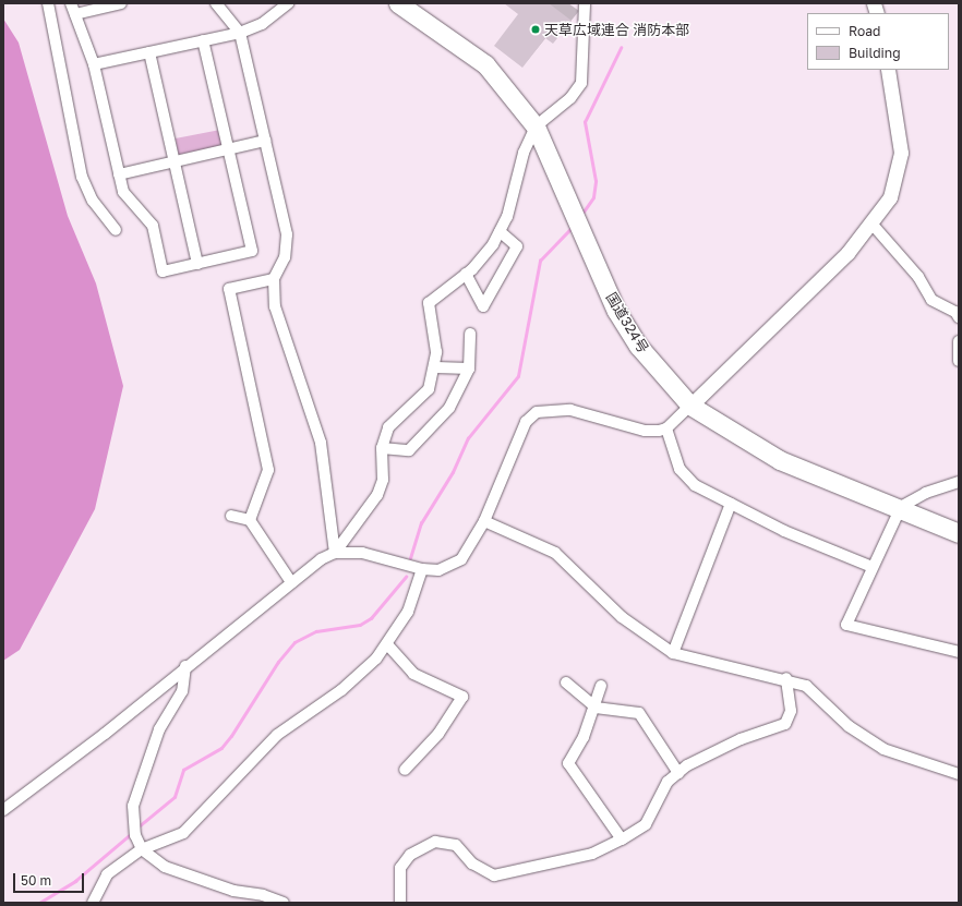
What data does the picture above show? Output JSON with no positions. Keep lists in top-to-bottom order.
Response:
{
  "streets": {
    "highway": ["国道324号"]
  },
  "places": ["天草広域連合 消防本部"],
  "legend": ["Road", "Building"],
  "scale_bar": "50 m"
}
